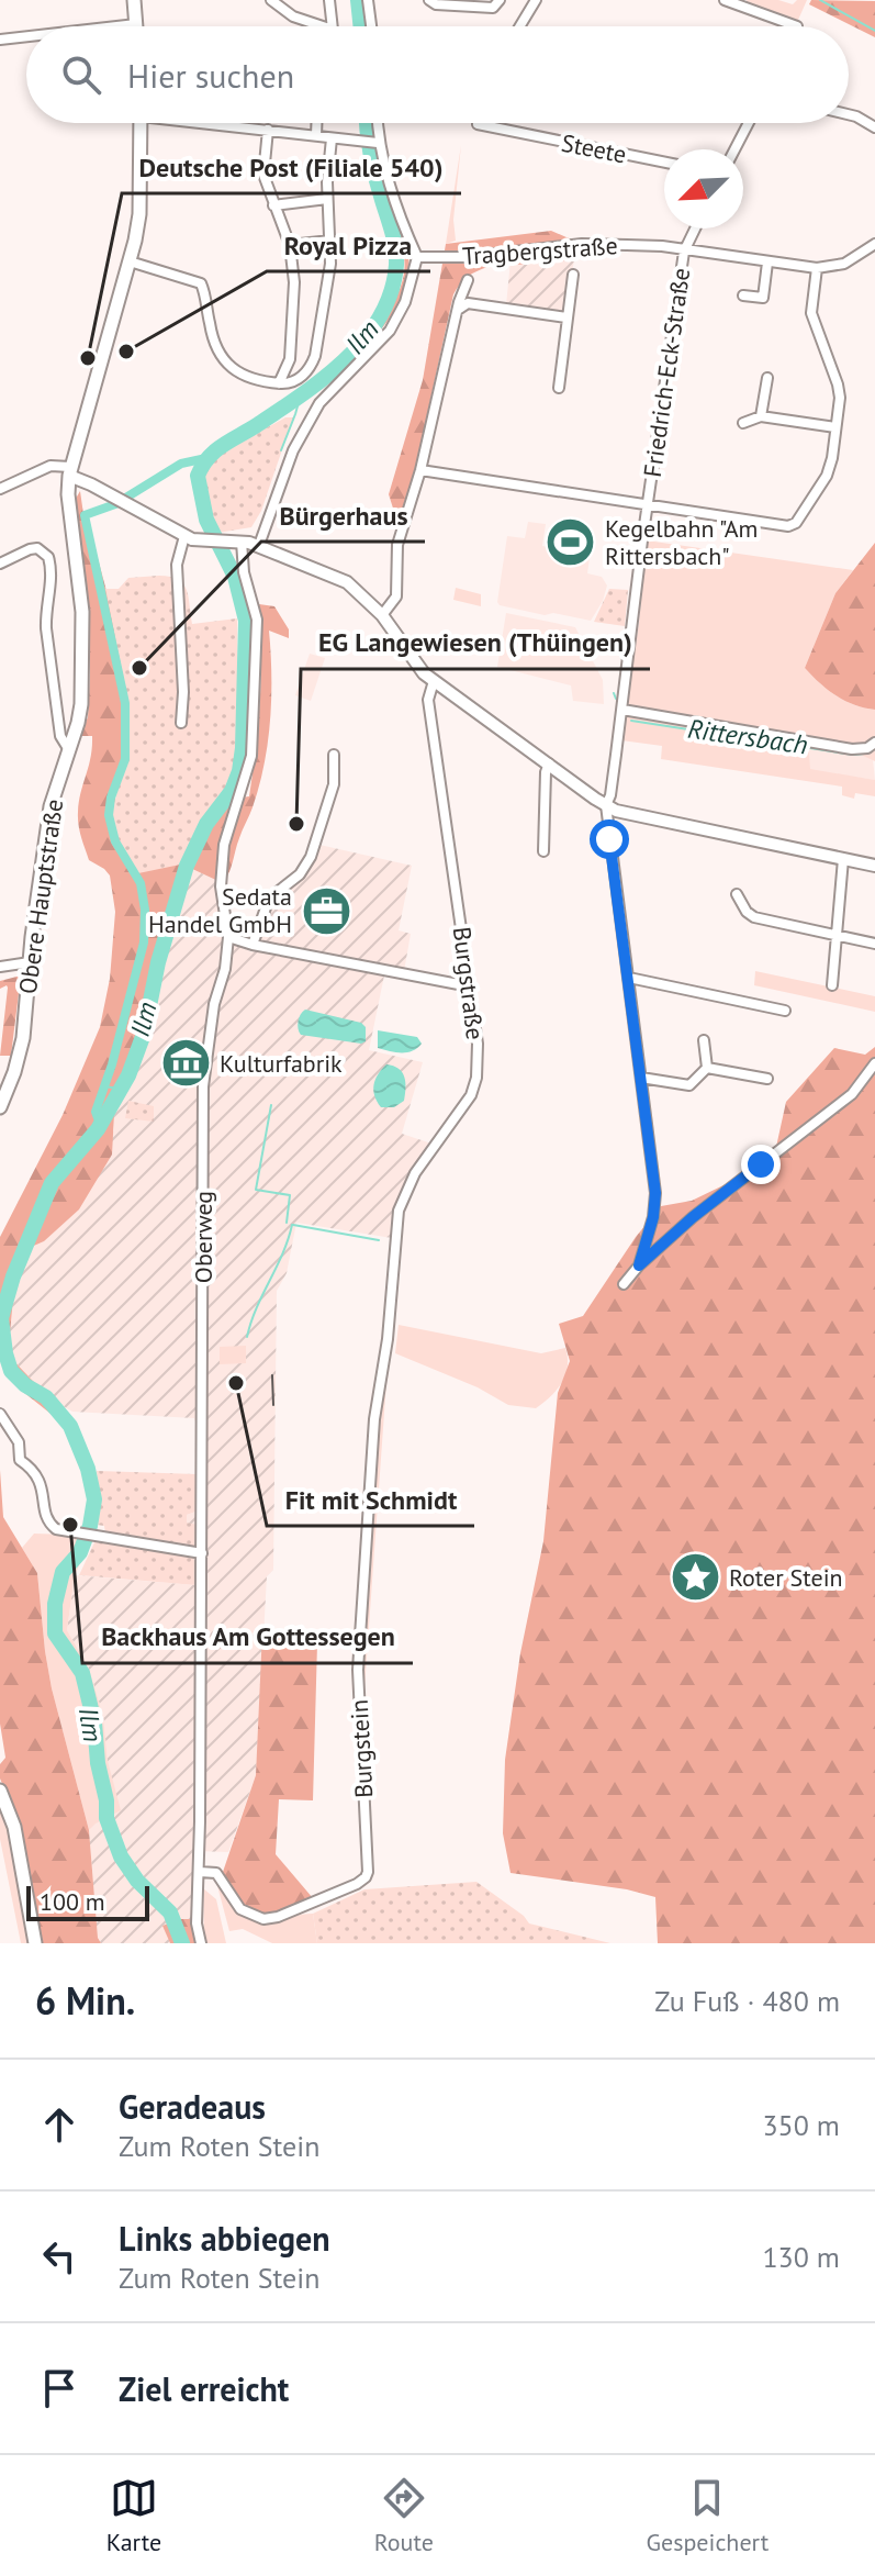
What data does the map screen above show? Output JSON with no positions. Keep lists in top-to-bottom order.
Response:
{
  "streets": {
    "main road": ["Obere Hauptstraße"],
    "street": [
      "Steete",
      "Tragbergstraße",
      "Friedrich-Eck-Straße",
      "Burgstraße",
      "Oberweg",
      "Burgstein"
    ]
  },
  "crossings": [
    ["Tragbergstraße", "Friedrich-Eck-Straße"],
    ["Burgstraße", "Burgstein"],
    ["Oberweg", "Burgstein"]
  ],
  "water": ["Ilm", "Rittersbach"],
  "places": {
    "other": [
      "Royal Pizza",
      "Deutsche Post (Filiale 540)",
      "Bürgerhaus",
      "EG Langewiesen (Thüingen)",
      "Fit mit Schmidt",
      "Backhaus Am Gottessegen"
    ],
    "sports": ["Kegelbahn \"Am Rittersbach\""],
    "office": ["Sedata Handel GmbH"],
    "museum": ["Kulturfabrik"],
    "place": ["Roter Stein"]
  },
  "scale_bar": "100 m",
  "north": "bottom left",
  "page": {
    "search": "Hier suchen",
    "scale": "100 m",
    "heading": ["6 Min.", "Zu Fuß · 480 m"],
    "list": [
      ["Geradeaus", "Zum Roten Stein", "350 m"],
      ["Links abbiegen", "Zum Roten Stein", "130 m"],
      "Ziel erreicht"
    ],
    "nav": ["Karte", "Route", "Gespeichert"]
  }
}
